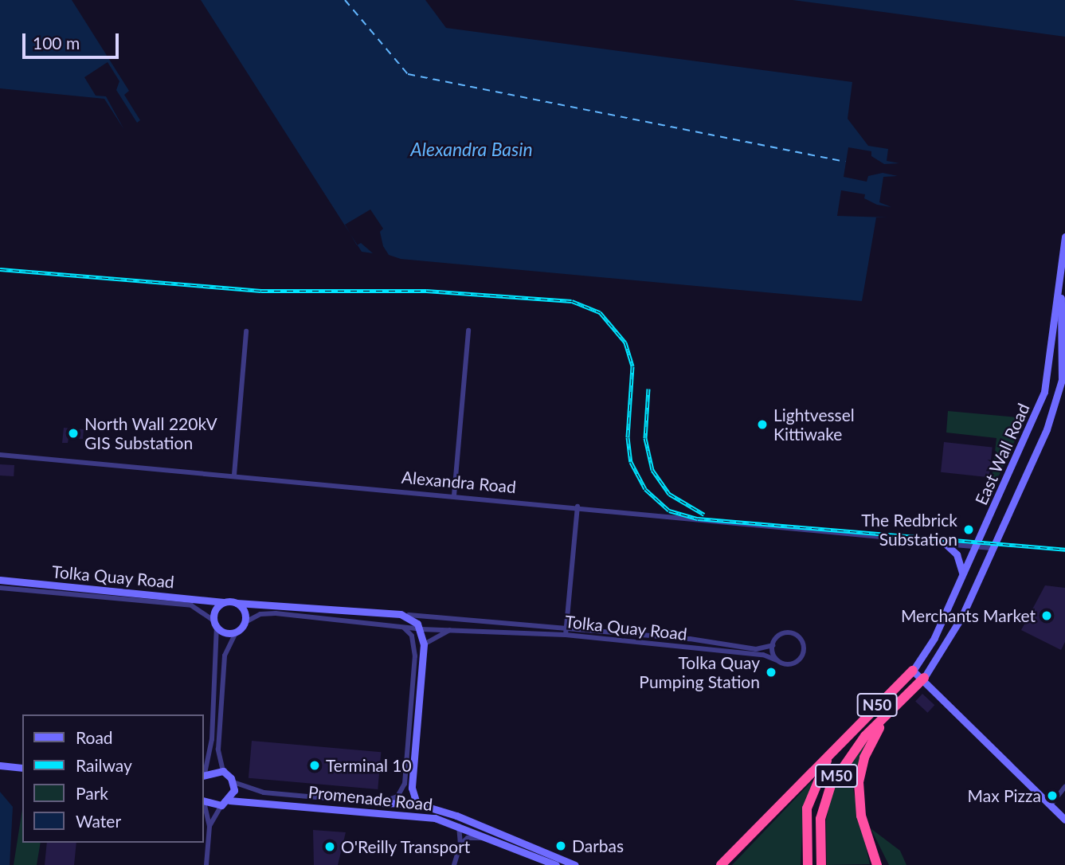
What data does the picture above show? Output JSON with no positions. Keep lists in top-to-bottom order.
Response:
{
  "streets": {
    "highway": ["N50", "M50"],
    "street": [
      "East Wall Road",
      "Alexandra Road",
      "Tolka Quay Road",
      "Promenade Road"
    ]
  },
  "crossings": [
    ["East Wall Road", "N50"],
    ["N50", "M50"]
  ],
  "water": ["Alexandra Basin"],
  "places": [
    "Lightvessel Kittiwake",
    "North Wall 220kV GIS Substation",
    "The Redbrick Substation",
    "Merchants Market",
    "Tolka Quay Pumping Station",
    "Terminal 10",
    "Max Pizza",
    "Darbas",
    "O'Reilly Transport"
  ],
  "legend": [
    "Road",
    "Railway",
    "Park",
    "Water"
  ],
  "scale_bar": "100 m"
}
